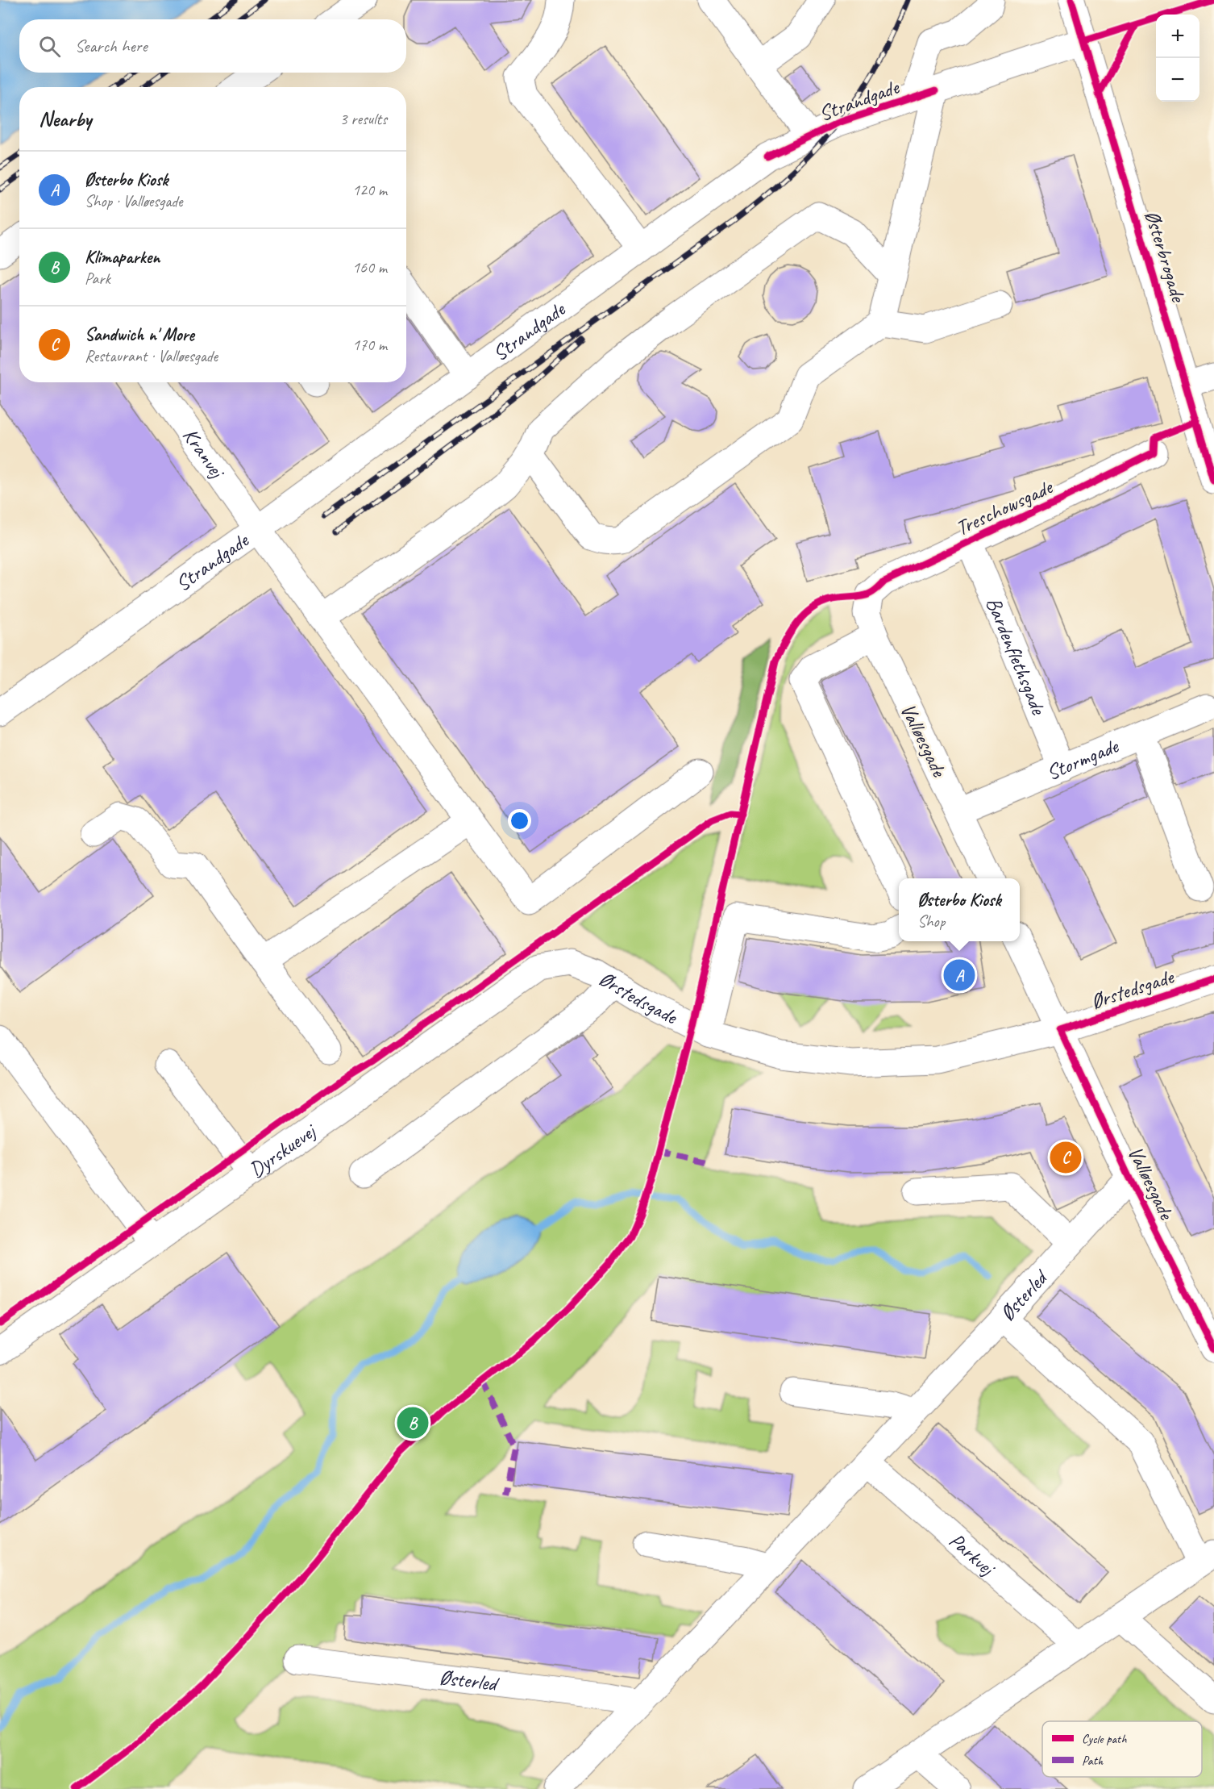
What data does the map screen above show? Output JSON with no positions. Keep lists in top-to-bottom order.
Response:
{
  "streets": {
    "street": [
      "Strandgade",
      "Østerbrogade",
      "Kranvej",
      "Treschowsgade",
      "Bardenflethsgade",
      "Valløesgade",
      "Stormgade",
      "Ørstedsgade",
      "Dyrskuevej",
      "Østerled",
      "Parkvej"
    ]
  },
  "crossings": [
    ["Strandgade", "Østerbrogade"],
    ["Strandgade", "Kranvej"],
    ["Treschowsgade", "Bardenflethsgade"],
    ["Treschowsgade", "Valløesgade"],
    ["Bardenflethsgade", "Stormgade"],
    ["Valløesgade", "Stormgade"],
    ["Valløesgade", "Ørstedsgade"],
    ["Valløesgade", "Østerled"],
    ["Ørstedsgade", "Dyrskuevej"],
    ["Østerled", "Parkvej"]
  ],
  "legend": ["Cycle path", "Path"],
  "page": {
    "map_buttons": ["+", "−"],
    "search": "Search here",
    "heading": ["Nearby", "3 results"],
    "list": [
      {
        "mark": "A",
        "name": "Østerbo Kiosk",
        "note": "Shop · Valløesgade",
        "value": "120 m"
      },
      {
        "mark": "B",
        "name": "Klimaparken",
        "note": "Park",
        "value": "160 m"
      },
      {
        "mark": "C",
        "name": "Sandwich n' More",
        "note": "Restaurant · Valløesgade",
        "value": "170 m"
      }
    ],
    "popup": ["Østerbo Kiosk", "Shop"],
    "pins": ["A", "C", "B"]
  }
}
